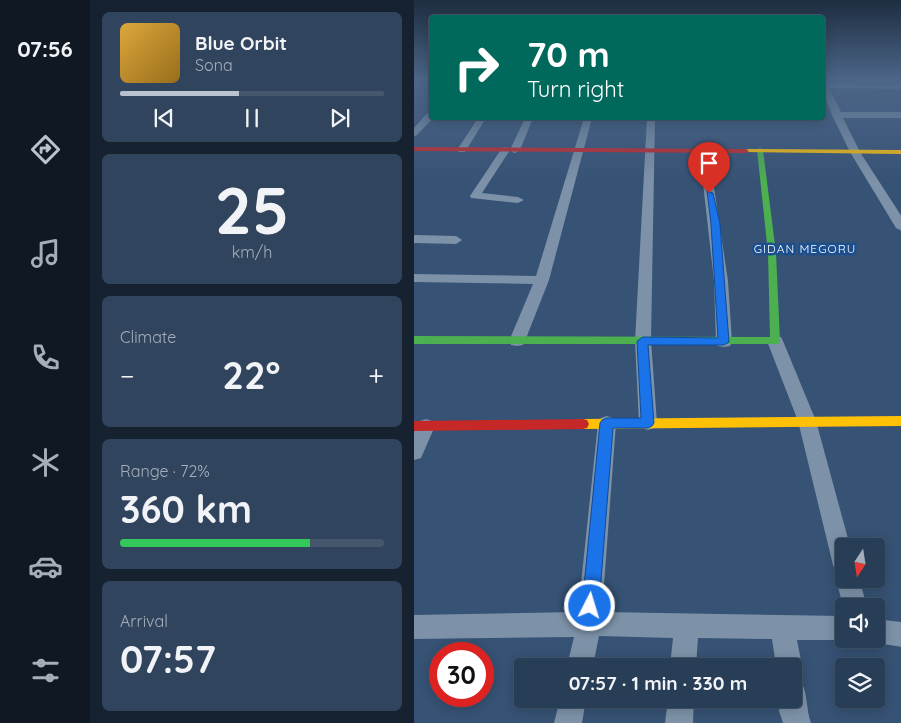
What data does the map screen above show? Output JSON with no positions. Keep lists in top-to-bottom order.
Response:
{
  "districts": ["GIDAN MEGORU"],
  "north": "bottom",
  "page": {
    "tabs": "07:56",
    "turn": ["70 m", "Turn right"],
    "song": ["Blue Orbit", "Sona"],
    "tile": [
      ["25", "km/h"],
      "Climate",
      ["Range · 72%", "360 km"],
      ["Arrival", "07:57"]
    ],
    "heat": ["−", "22°", "+"],
    "limit": "30",
    "trip": "07:57 · 1 min · 330 m"
  }
}
